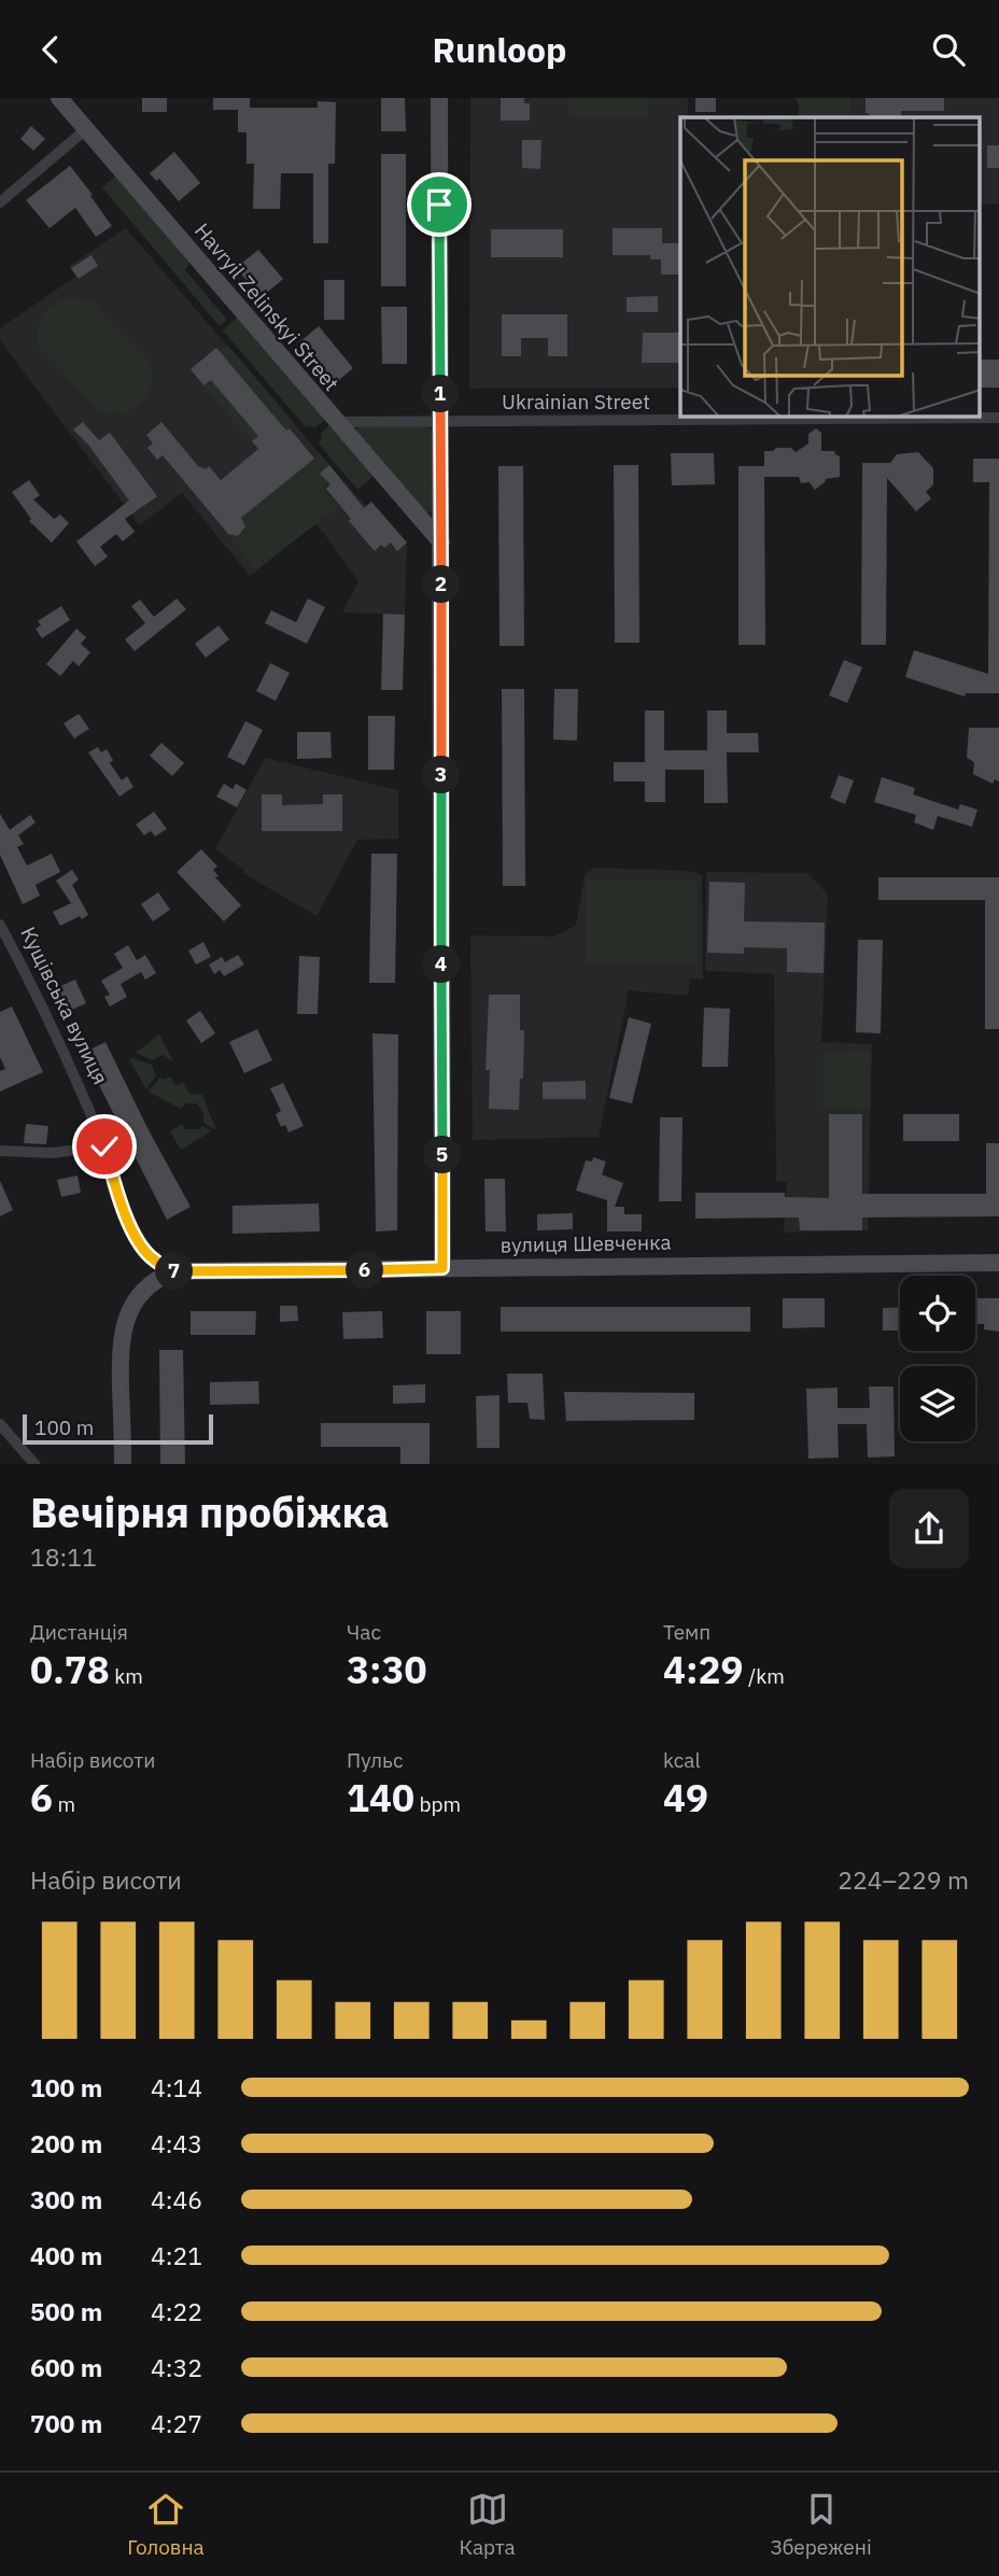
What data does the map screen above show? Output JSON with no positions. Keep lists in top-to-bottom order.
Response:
{
  "streets": {
    "street": [
      "Havryil Zelinskyi Street",
      "Ukrainian Street",
      "Кущівська вулиця",
      "вулиця Шевченка"
    ]
  },
  "crossings": [
    ["Havryil Zelinskyi Street", "Ukrainian Street"],
    ["Кущівська вулиця", "вулиця Шевченка"]
  ],
  "scale_bar": "100 m",
  "page": {
    "header": "Runloop",
    "pins": [
      "1",
      "2",
      "3",
      "4",
      "5",
      "6",
      "7"
    ],
    "scale": "100 m",
    "heading": ["Вечірня пробіжка", "18:11"],
    "stats": [
      ["Дистанція", "0.78 km"],
      ["Час", "3:30"],
      ["Темп", "4:29 /km"],
      ["Набір висоти", "6 m"],
      ["Пульс", "140 bpm"],
      ["kcal", "49"]
    ],
    "chart": ["Набір висоти", "224–229 m"],
    "list": [
      {
        "name": "100 m",
        "note": "4:14"
      },
      {
        "name": "200 m",
        "note": "4:43"
      },
      {
        "name": "300 m",
        "note": "4:46"
      },
      {
        "name": "400 m",
        "note": "4:21"
      },
      {
        "name": "500 m",
        "note": "4:22"
      },
      {
        "name": "600 m",
        "note": "4:32"
      },
      {
        "name": "700 m",
        "note": "4:27"
      }
    ],
    "tabs": ["Головна", "Карта", "Збережені"]
  }
}
